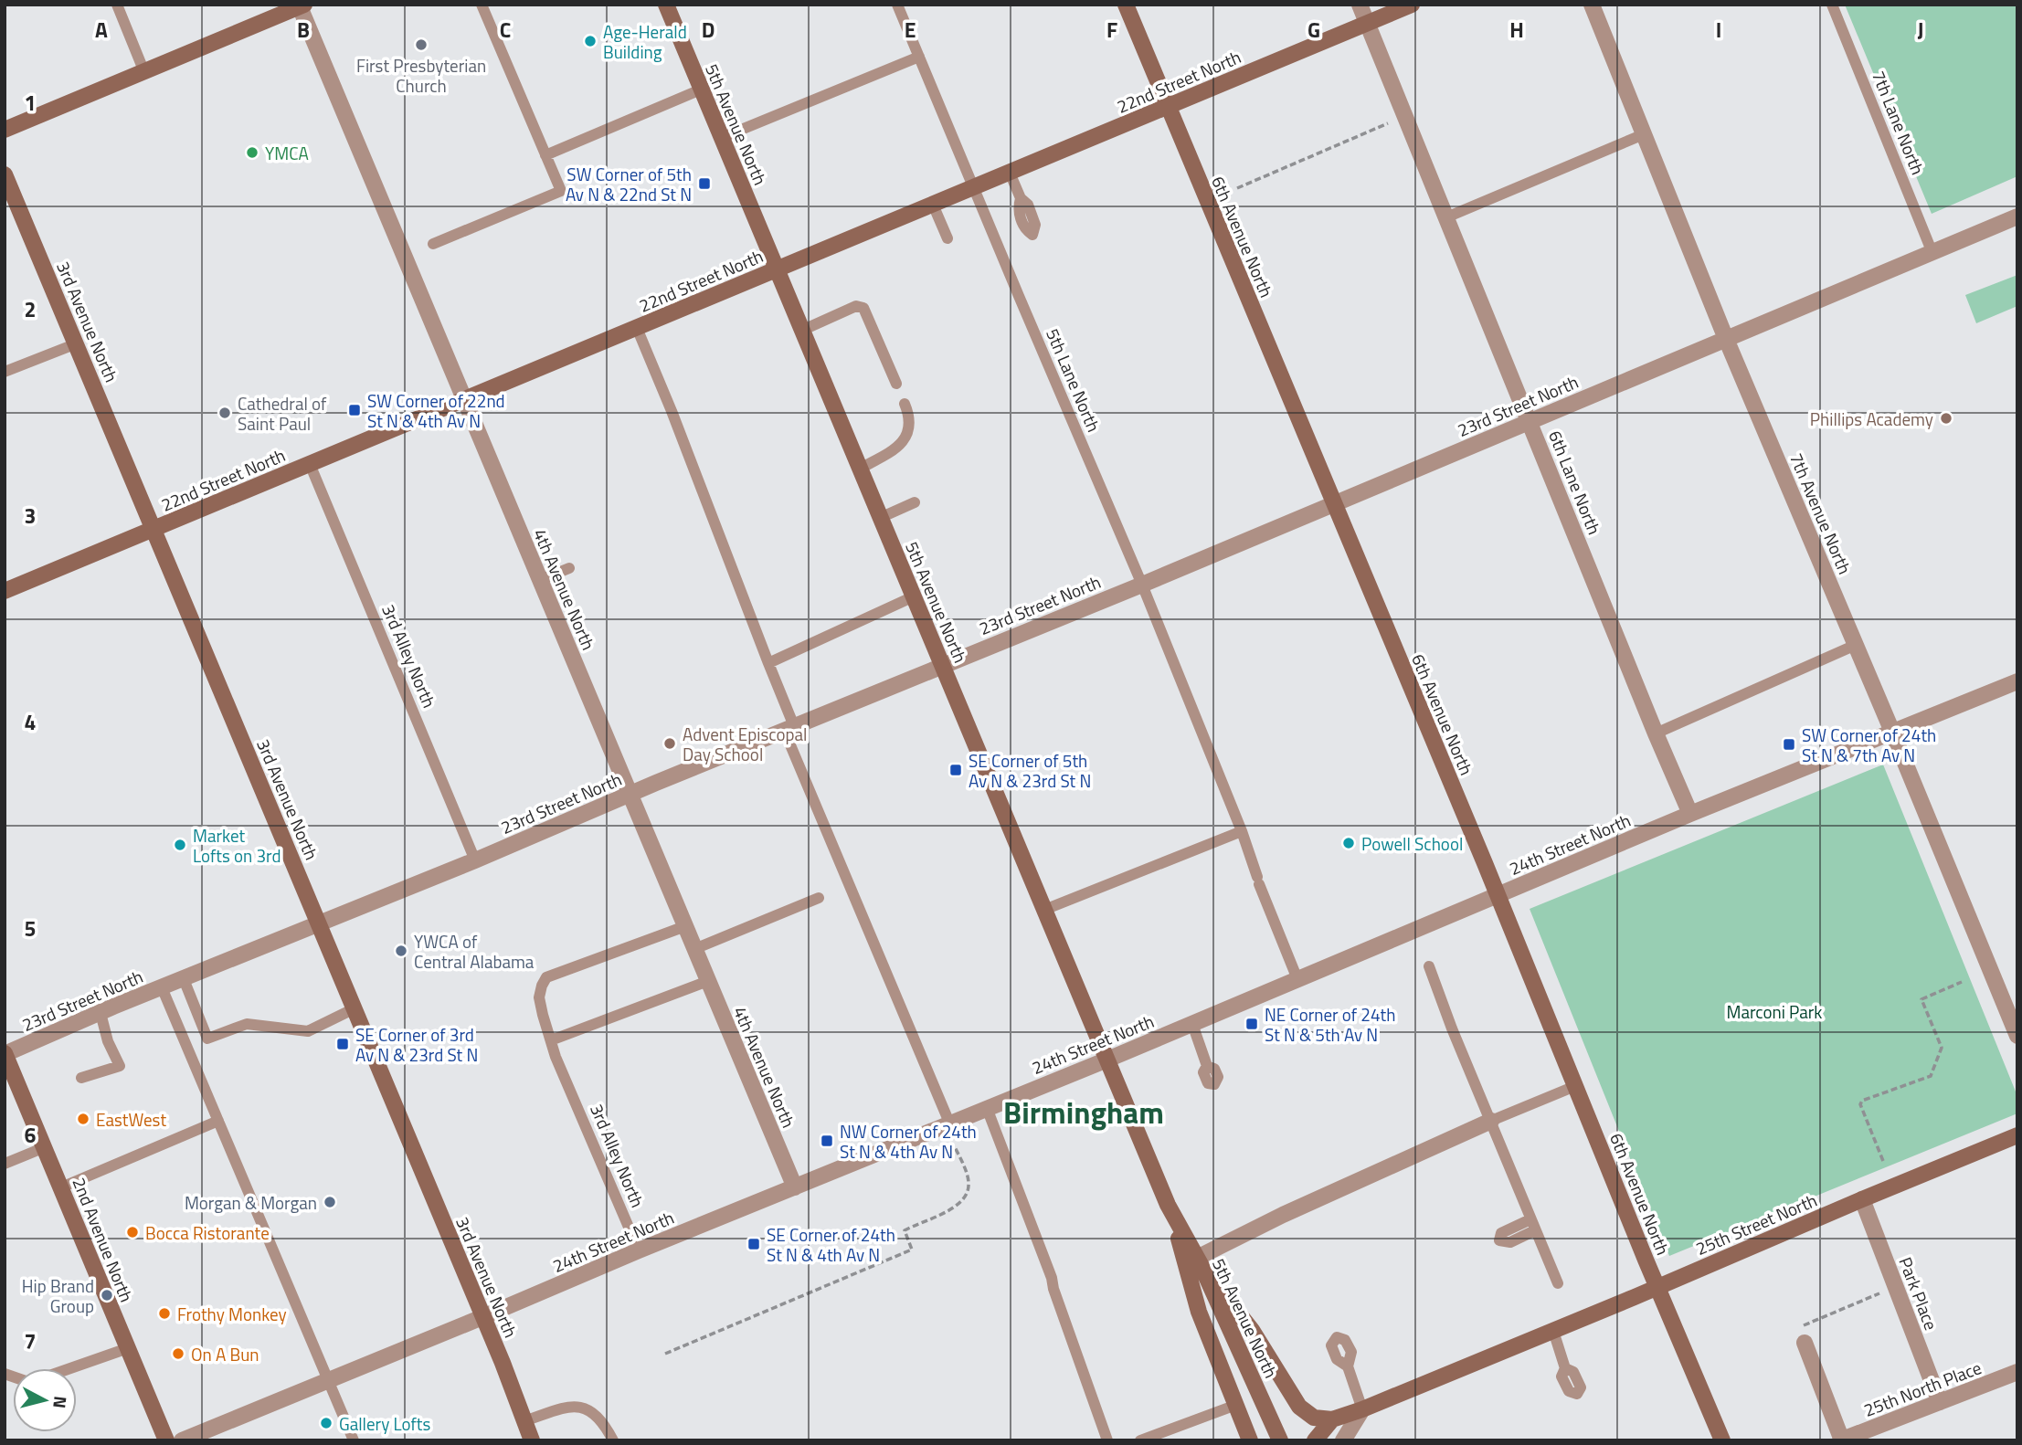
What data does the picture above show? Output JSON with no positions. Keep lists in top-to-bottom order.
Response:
{
  "streets": {
    "main road": [
      "22nd Street North",
      "5th Avenue North",
      "6th Avenue North",
      "3rd Avenue North",
      "25th Street North",
      "2nd Avenue North"
    ],
    "street": [
      "23rd Street North",
      "6th Lane North",
      "7th Avenue North",
      "4th Avenue North",
      "24th Street North",
      "Park Place",
      "25th North Place"
    ],
    "lane": ["7th Lane North", "5th Lane North", "3rd Alley North"]
  },
  "crossings": [
    ["22nd Street North", "5th Avenue North"],
    ["22nd Street North", "6th Avenue North"],
    ["22nd Street North", "3rd Avenue North"],
    ["22nd Street North", "5th Lane North"],
    ["22nd Street North", "6th Lane North"],
    ["22nd Street North", "4th Avenue North"],
    ["22nd Street North", "3rd Alley North"],
    ["7th Lane North", "23rd Street North"],
    ["5th Avenue North", "23rd Street North"],
    ["5th Avenue North", "24th Street North"],
    ["6th Avenue North", "23rd Street North"],
    ["6th Avenue North", "24th Street North"],
    ["6th Avenue North", "25th Street North"],
    ["3rd Avenue North", "23rd Street North"],
    ["3rd Avenue North", "24th Street North"],
    ["5th Lane North", "23rd Street North"],
    ["5th Lane North", "24th Street North"],
    ["23rd Street North", "6th Lane North"],
    ["23rd Street North", "7th Avenue North"],
    ["23rd Street North", "4th Avenue North"],
    ["23rd Street North", "3rd Alley North"],
    ["23rd Street North", "2nd Avenue North"],
    ["6th Lane North", "24th Street North"],
    ["7th Avenue North", "24th Street North"],
    ["4th Avenue North", "3rd Alley North"],
    ["4th Avenue North", "24th Street North"],
    ["3rd Alley North", "24th Street North"],
    ["25th Street North", "Park Place"],
    ["Park Place", "25th North Place"]
  ],
  "districts": ["Birmingham"],
  "parks": ["Marconi Park"],
  "places": {
    "other": [
      "Age-Herald Building",
      "First Presbyterian Church",
      "YMCA",
      "Cathedral of Saint Paul",
      "Phillips Academy",
      "Advent Episcopal Day School",
      "Powell School",
      "Market Lofts on 3rd",
      "YWCA of Central Alabama",
      "EastWest",
      "Morgan & Morgan",
      "Bocca Ristorante",
      "Hip Brand Group",
      "Frothy Monkey",
      "On A Bun",
      "Gallery Lofts"
    ],
    "transit": [
      "SW Corner of 5th Av N & 22nd St N",
      "SW Corner of 22nd St N & 4th Av N",
      "SW Corner of 24th St N & 7th Av N",
      "SE Corner of 5th Av N & 23rd St N",
      "NE Corner of 24th St N & 5th Av N",
      "SE Corner of 3rd Av N & 23rd St N",
      "NW Corner of 24th St N & 4th Av N",
      "SE Corner of 24th St N & 4th Av N"
    ]
  },
  "north": "right",
  "grid": {
    "columns": [
      "A",
      "B",
      "C",
      "D",
      "E",
      "F",
      "G",
      "H",
      "I",
      "J"
    ],
    "rows": [
      "1",
      "2",
      "3",
      "4",
      "5",
      "6",
      "7"
    ]
  }
}
